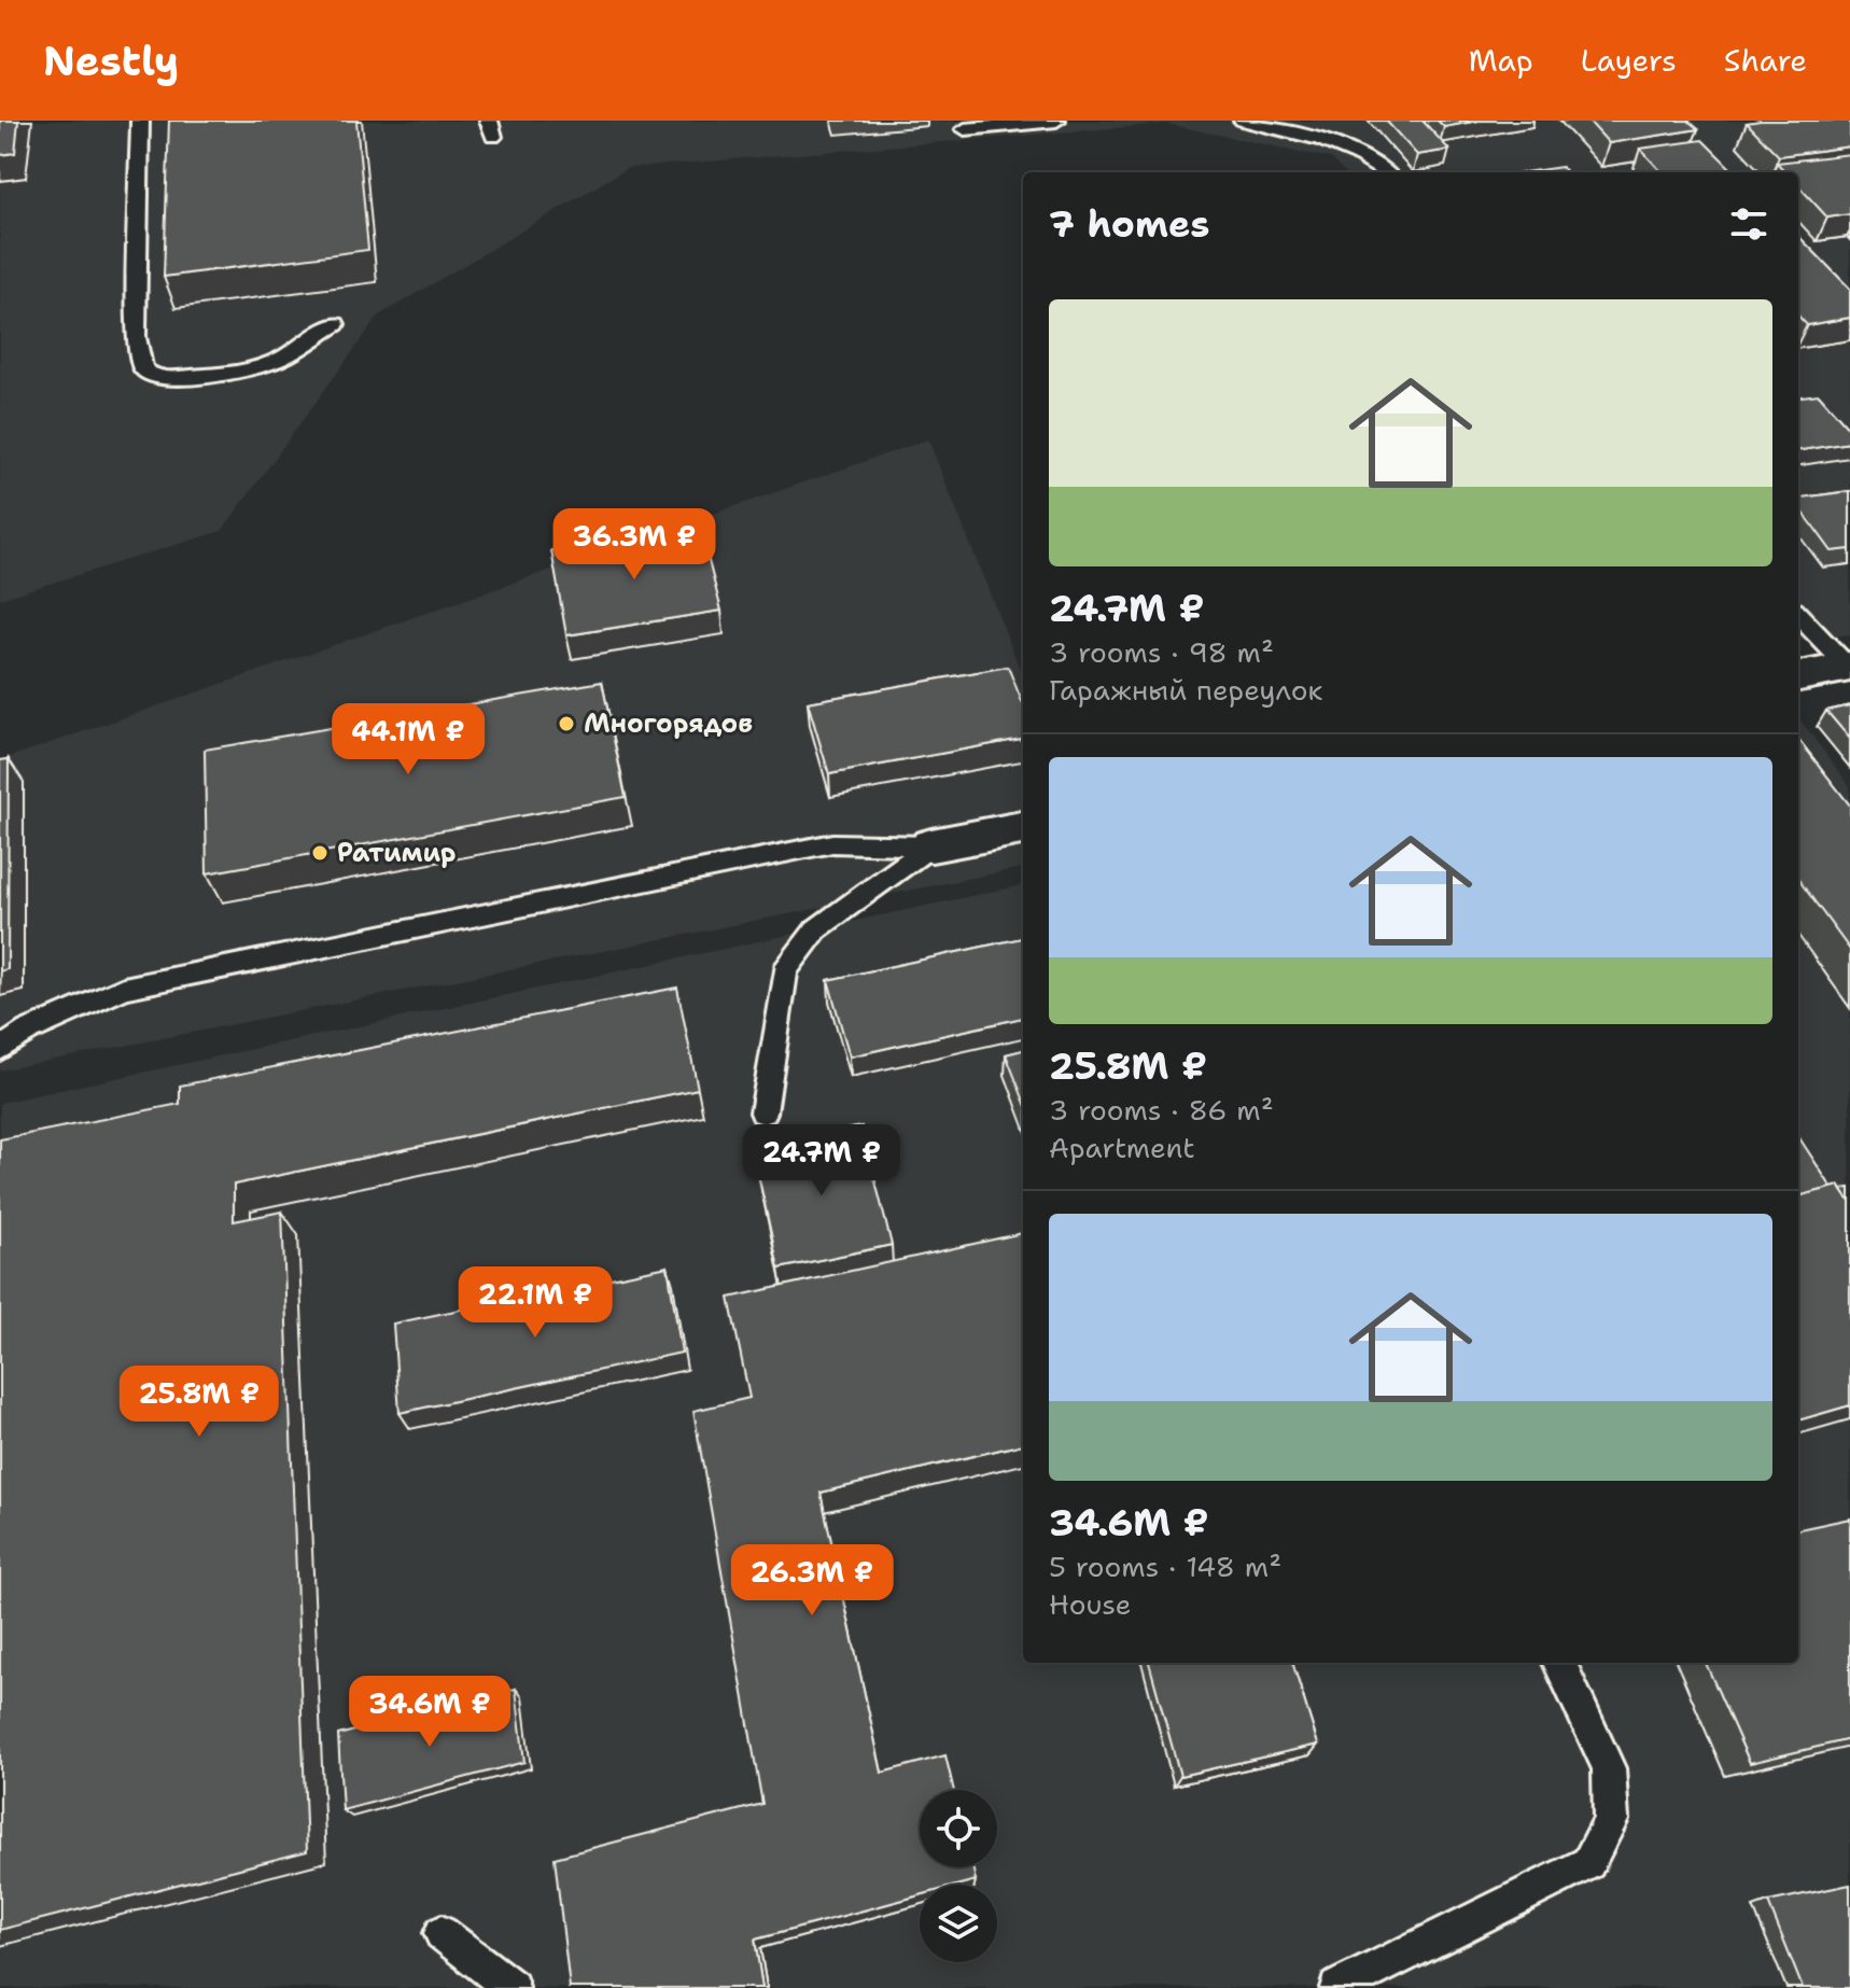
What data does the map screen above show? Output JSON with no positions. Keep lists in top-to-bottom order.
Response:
{
  "places": ["Многорядов", "Ратимир"],
  "page": {
    "header": "Nestly",
    "nav": ["Map", "Layers", "Share"],
    "heading": "7 homes",
    "list": [
      {
        "name": "24.7M ₽",
        "note": "3 rooms · 98 m² · Гаражный переулок"
      },
      {
        "name": "25.8M ₽",
        "note": "3 rooms · 86 m² · Apartment"
      },
      {
        "name": "34.6M ₽",
        "note": "5 rooms · 148 m² · House"
      }
    ],
    "price": [
      "36.3M ₽",
      "44.1M ₽",
      "24.7M ₽",
      "22.1M ₽",
      "25.8M ₽",
      "26.3M ₽",
      "34.6M ₽"
    ]
  }
}
